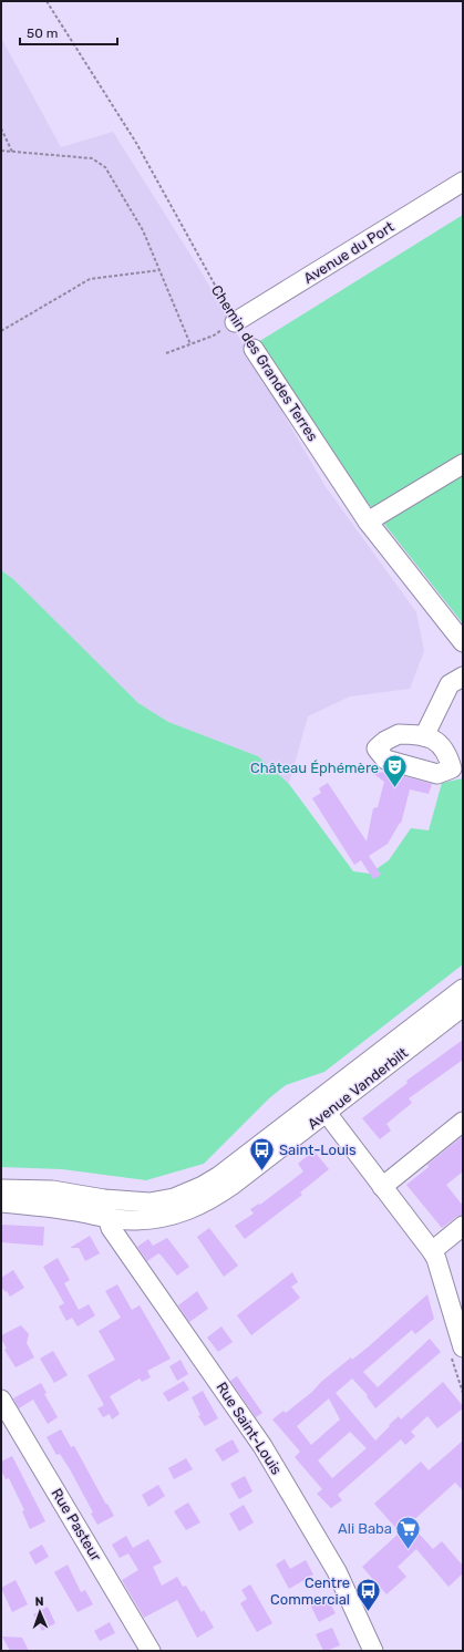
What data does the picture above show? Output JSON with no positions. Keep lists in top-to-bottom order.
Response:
{
  "streets": {
    "street": [
      "Avenue du Port",
      "Chemin des Grandes Terres",
      "Avenue Vanderbilt",
      "Rue Saint-Louis",
      "Rue Pasteur"
    ]
  },
  "crossings": [
    ["Avenue du Port", "Chemin des Grandes Terres"],
    ["Avenue Vanderbilt", "Rue Saint-Louis"]
  ],
  "places": {
    "theatre": ["Château Éphémère"],
    "bus stop": ["Saint-Louis", "Centre Commercial"],
    "supermarket": ["Ali Baba"]
  },
  "scale_bar": "50 m",
  "north": "top"
}
